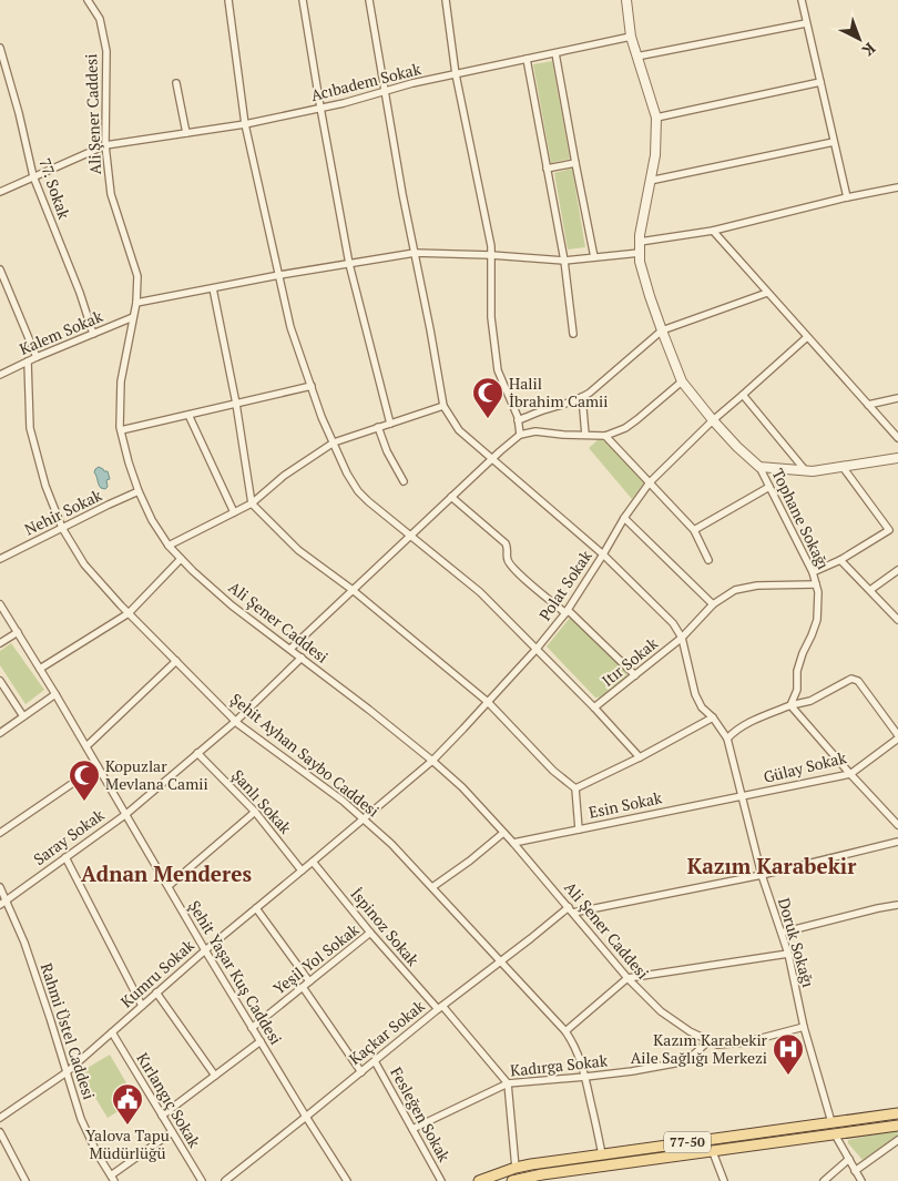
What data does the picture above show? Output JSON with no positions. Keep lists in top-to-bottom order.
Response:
{
  "streets": {
    "main road": ["77-50"],
    "street": [
      "Acıbadem Sokak",
      "Ali Şener Caddesi",
      "77. Sokak",
      "Kalem Sokak",
      "Nehir Sokak",
      "Tophane Sokağı",
      "Polat Sokak",
      "Itır Sokak",
      "Şehit Ayhan Saybo Caddesi",
      "Gülay Sokak",
      "Şanlı Sokak",
      "Esin Sokak",
      "Saray Sokak",
      "İspinoz Sokak",
      "Doruk Sokağı",
      "Yeşil Yol Sokak",
      "Şehit Yaşar Kuş Caddesi",
      "Kumru Sokak",
      "Rahmi Üstel Caddesi",
      "Kaçkar Sokak",
      "Kadırga Sokak",
      "Kırlangıç Sokak",
      "Fesleğen Sokak"
    ]
  },
  "crossings": [
    ["Acıbadem Sokak", "Ali Şener Caddesi"],
    ["Acıbadem Sokak", "77. Sokak"],
    ["Ali Şener Caddesi", "Kalem Sokak"],
    ["Ali Şener Caddesi", "Nehir Sokak"],
    ["Ali Şener Caddesi", "Polat Sokak"],
    ["Ali Şener Caddesi", "Esin Sokak"],
    ["Ali Şener Caddesi", "Saray Sokak"],
    ["Ali Şener Caddesi", "Doruk Sokağı"],
    ["Ali Şener Caddesi", "Kumru Sokak"],
    ["Ali Şener Caddesi", "Kaçkar Sokak"],
    ["Ali Şener Caddesi", "Kadırga Sokak"],
    ["77. Sokak", "Kalem Sokak"],
    ["Kalem Sokak", "Şehit Ayhan Saybo Caddesi"],
    ["Nehir Sokak", "Şehit Ayhan Saybo Caddesi"],
    ["Tophane Sokağı", "Itır Sokak"],
    ["Polat Sokak", "Kumru Sokak"],
    ["Şehit Ayhan Saybo Caddesi", "Saray Sokak"],
    ["Şehit Ayhan Saybo Caddesi", "Kumru Sokak"],
    ["Şehit Ayhan Saybo Caddesi", "Kaçkar Sokak"],
    ["Şehit Ayhan Saybo Caddesi", "Kadırga Sokak"],
    ["Şehit Ayhan Saybo Caddesi", "77-50"],
    ["Gülay Sokak", "Esin Sokak"],
    ["Gülay Sokak", "Doruk Sokağı"],
    ["Şanlı Sokak", "Saray Sokak"],
    ["Şanlı Sokak", "Kumru Sokak"],
    ["Esin Sokak", "Doruk Sokağı"],
    ["Saray Sokak", "Şehit Yaşar Kuş Caddesi"],
    ["Saray Sokak", "Rahmi Üstel Caddesi"],
    ["İspinoz Sokak", "Yeşil Yol Sokak"],
    ["İspinoz Sokak", "Kumru Sokak"],
    ["İspinoz Sokak", "Kaçkar Sokak"],
    ["İspinoz Sokak", "Kadırga Sokak"],
    ["Doruk Sokağı", "77-50"],
    ["Yeşil Yol Sokak", "Şehit Yaşar Kuş Caddesi"],
    ["Şehit Yaşar Kuş Caddesi", "Kumru Sokak"],
    ["Şehit Yaşar Kuş Caddesi", "Kaçkar Sokak"],
    ["Kumru Sokak", "Rahmi Üstel Caddesi"],
    ["Kumru Sokak", "Kırlangıç Sokak"],
    ["Kaçkar Sokak", "Fesleğen Sokak"],
    ["Kadırga Sokak", "Fesleğen Sokak"]
  ],
  "districts": ["Kazım Karabekir", "Adnan Menderes"],
  "places": {
    "mosque": ["Halil İbrahim Camii", "Kopuzlar Mevlana Camii"],
    "hospital": ["Kazım Karabekir Aile Sağlığı Merkezi"],
    "public building": ["Yalova Tapu Müdürlüğü"]
  },
  "north": "bottom right"
}
